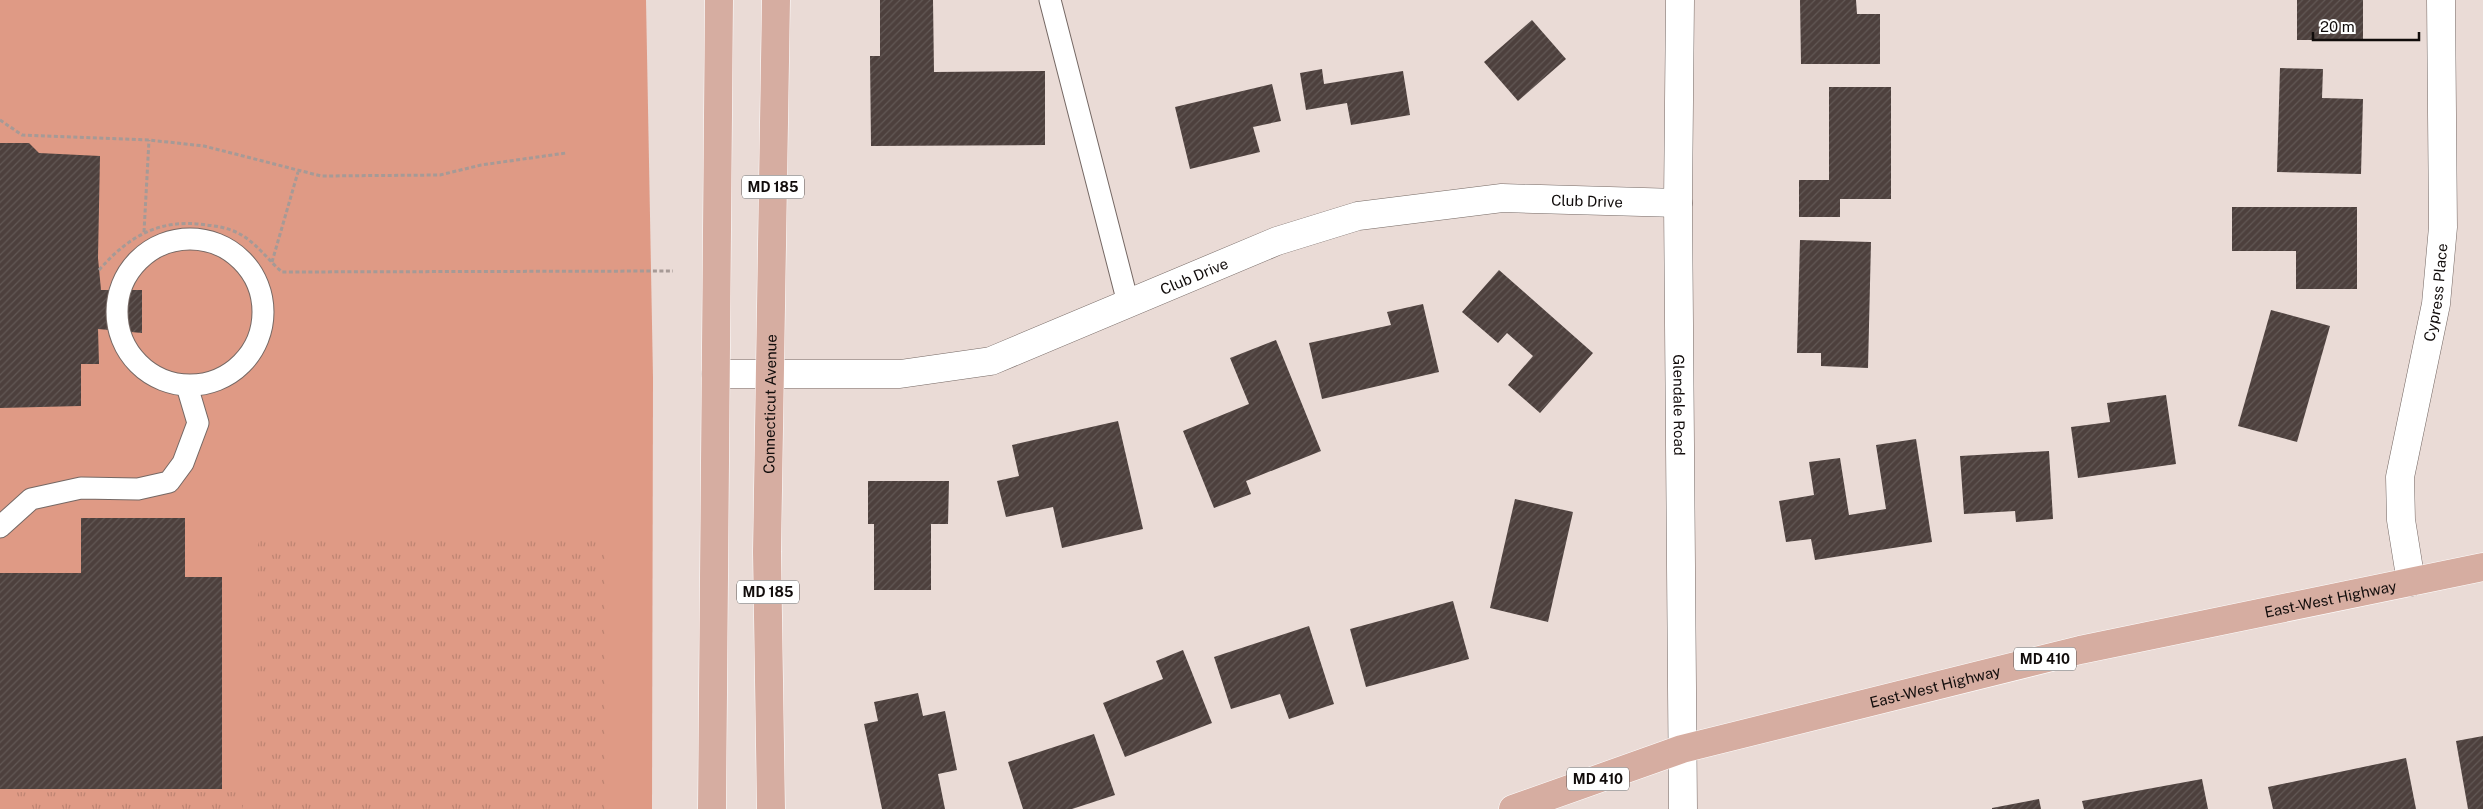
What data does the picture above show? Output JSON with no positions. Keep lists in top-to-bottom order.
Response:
{
  "streets": {
    "main road": [
      "MD 185",
      "Connecticut Avenue",
      "East-West Highway",
      "MD 410"
    ],
    "street": ["Club Drive", "Cypress Place", "Glendale Road"]
  },
  "crossings": [
    ["Club Drive", "Connecticut Avenue"],
    ["Club Drive", "Glendale Road"],
    ["Cypress Place", "East-West Highway"],
    ["Glendale Road", "East-West Highway"]
  ],
  "scale_bar": "20 m"
}
